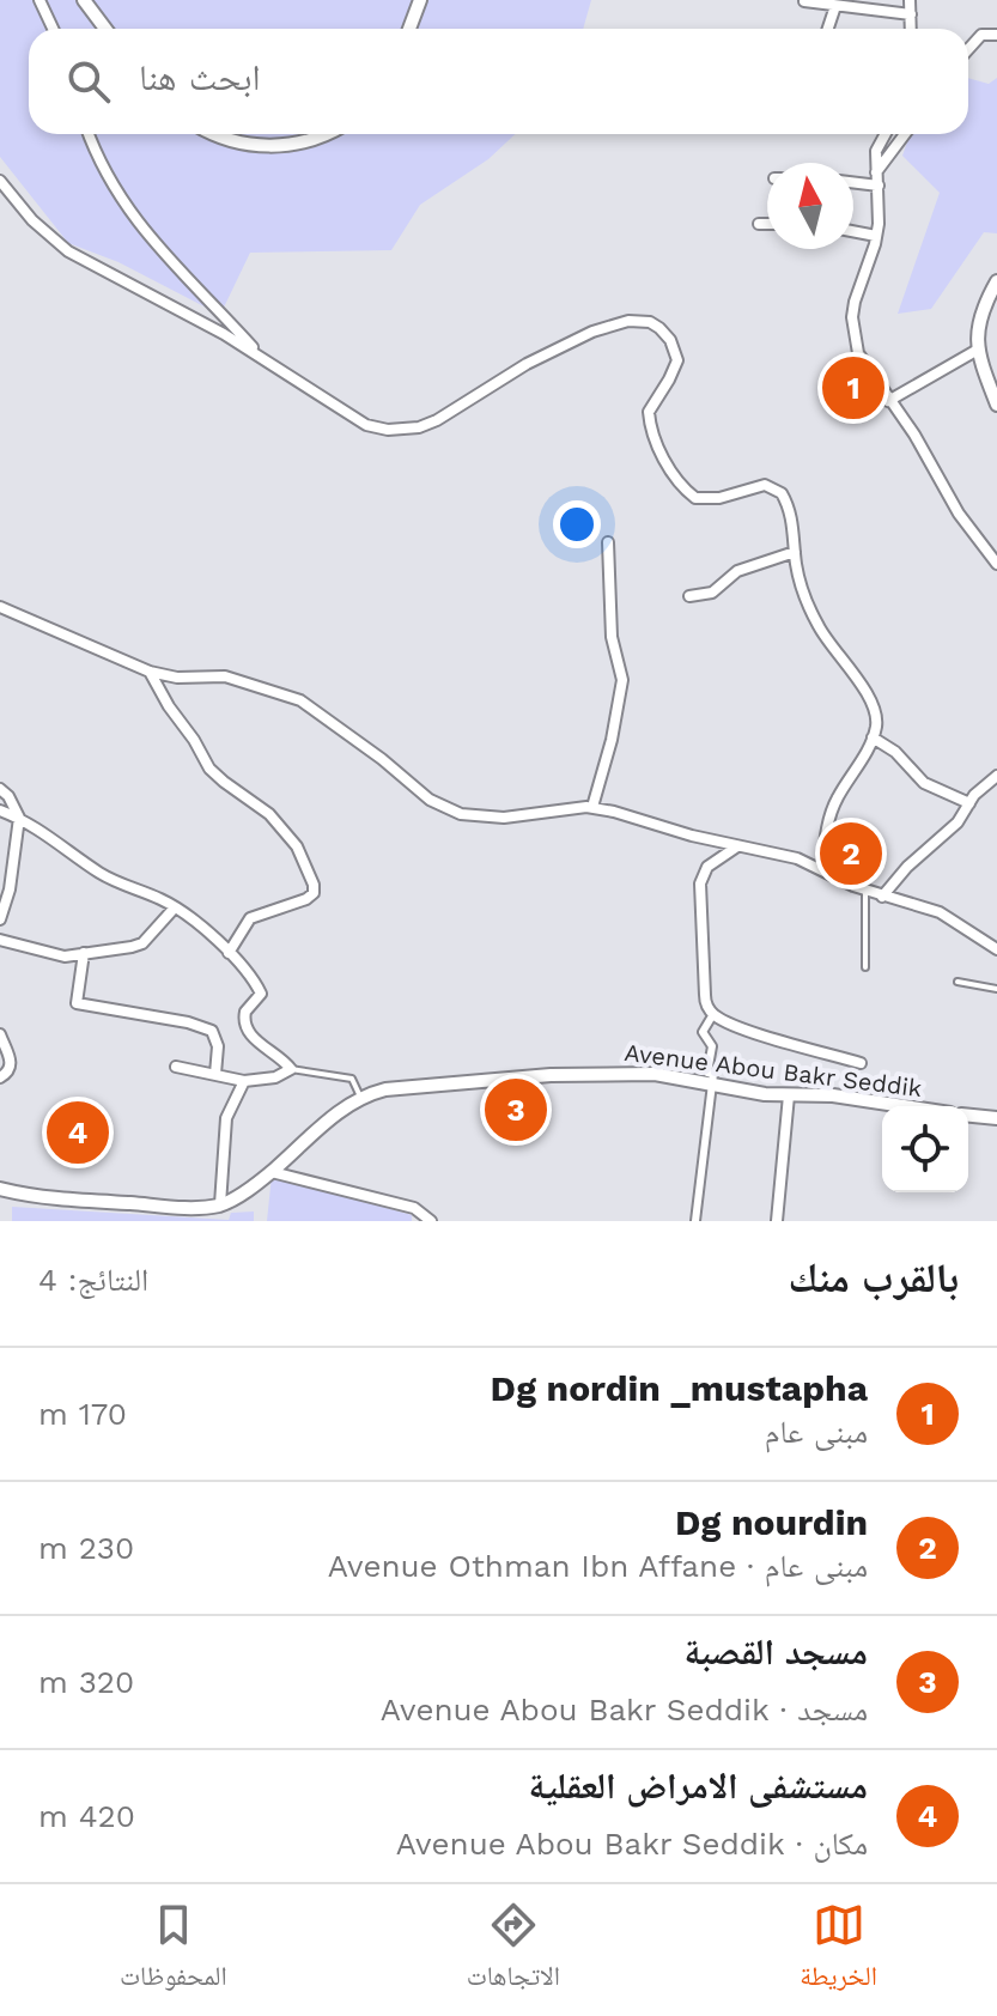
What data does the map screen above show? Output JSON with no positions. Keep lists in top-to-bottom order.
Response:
{
  "streets": {
    "street": ["Avenue Abou Bakr Seddik"]
  },
  "north": "top",
  "page": {
    "search": "ابحث هنا",
    "pins": [
      "1",
      "2",
      "3",
      "4"
    ],
    "heading": ["بالقرب منك", "النتائج: 4"],
    "list": [
      {
        "mark": "1",
        "name": "Dg nordin _mustapha",
        "note": "مبنى عام",
        "value": "170 m"
      },
      {
        "mark": "2",
        "name": "Dg nourdin",
        "note": "مبنى عام · Avenue Othman Ibn Affane",
        "value": "230 m"
      },
      {
        "mark": "3",
        "name": "مسجد القصبة",
        "note": "مسجد · Avenue Abou Bakr Seddik",
        "value": "320 m"
      },
      {
        "mark": "4",
        "name": "مستشفى الامراض العقلية",
        "note": "مكان · Avenue Abou Bakr Seddik",
        "value": "420 m"
      }
    ],
    "nav": ["الخريطة", "الاتجاهات", "المحفوظات"]
  }
}
